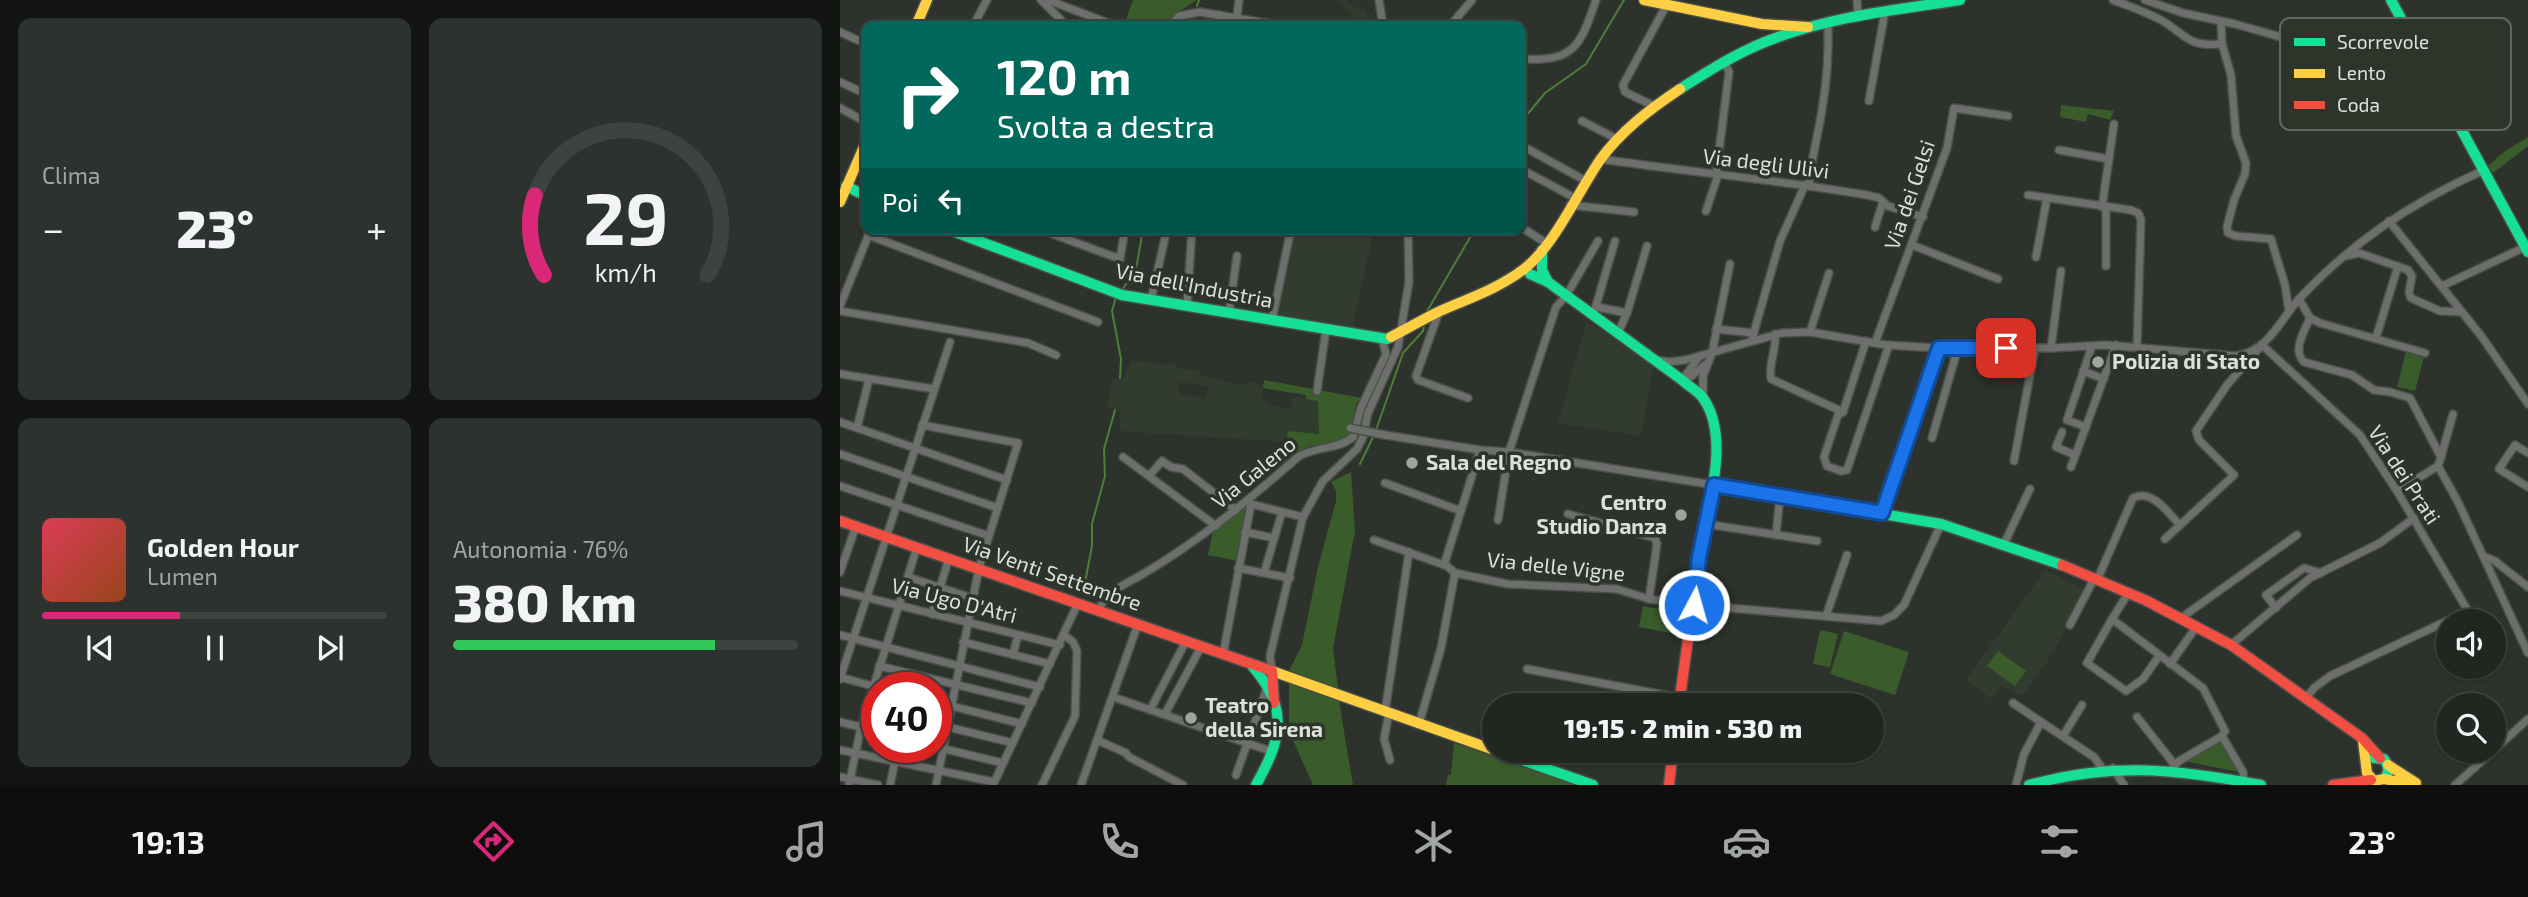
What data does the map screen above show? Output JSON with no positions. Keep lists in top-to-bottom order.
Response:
{
  "streets": {
    "street": [
      "Via degli Ulivi",
      "Via dei Gelsi",
      "Via dell'Industria",
      "Via Galeno",
      "Via dei Prati",
      "Via delle Vigne",
      "Via Venti Settembre",
      "Via Ugo D'Atri"
    ]
  },
  "crossings": [
    ["Via degli Ulivi", "Via dei Gelsi"],
    ["Via dell'Industria", "Via Galeno"],
    ["Via Galeno", "Via Venti Settembre"]
  ],
  "places": [
    "Polizia di Stato",
    "Sala del Regno",
    "Centro Studio Danza",
    "Teatro della Sirena"
  ],
  "legend": ["Scorrevole", "Lento", "Coda"],
  "page": {
    "tile": [
      "Clima",
      ["Autonomia · 76%", "380 km"]
    ],
    "turn": ["120 m", "Svolta a destra"],
    "then": "Poi",
    "heat": ["−", "23°", "+"],
    "song": ["Golden Hour", "Lumen"],
    "limit": "40",
    "trip": "19:15 · 2 min · 530 m",
    "tabs": ["19:13", "23°"],
    "gauge": ["29", "km/h"]
  }
}
